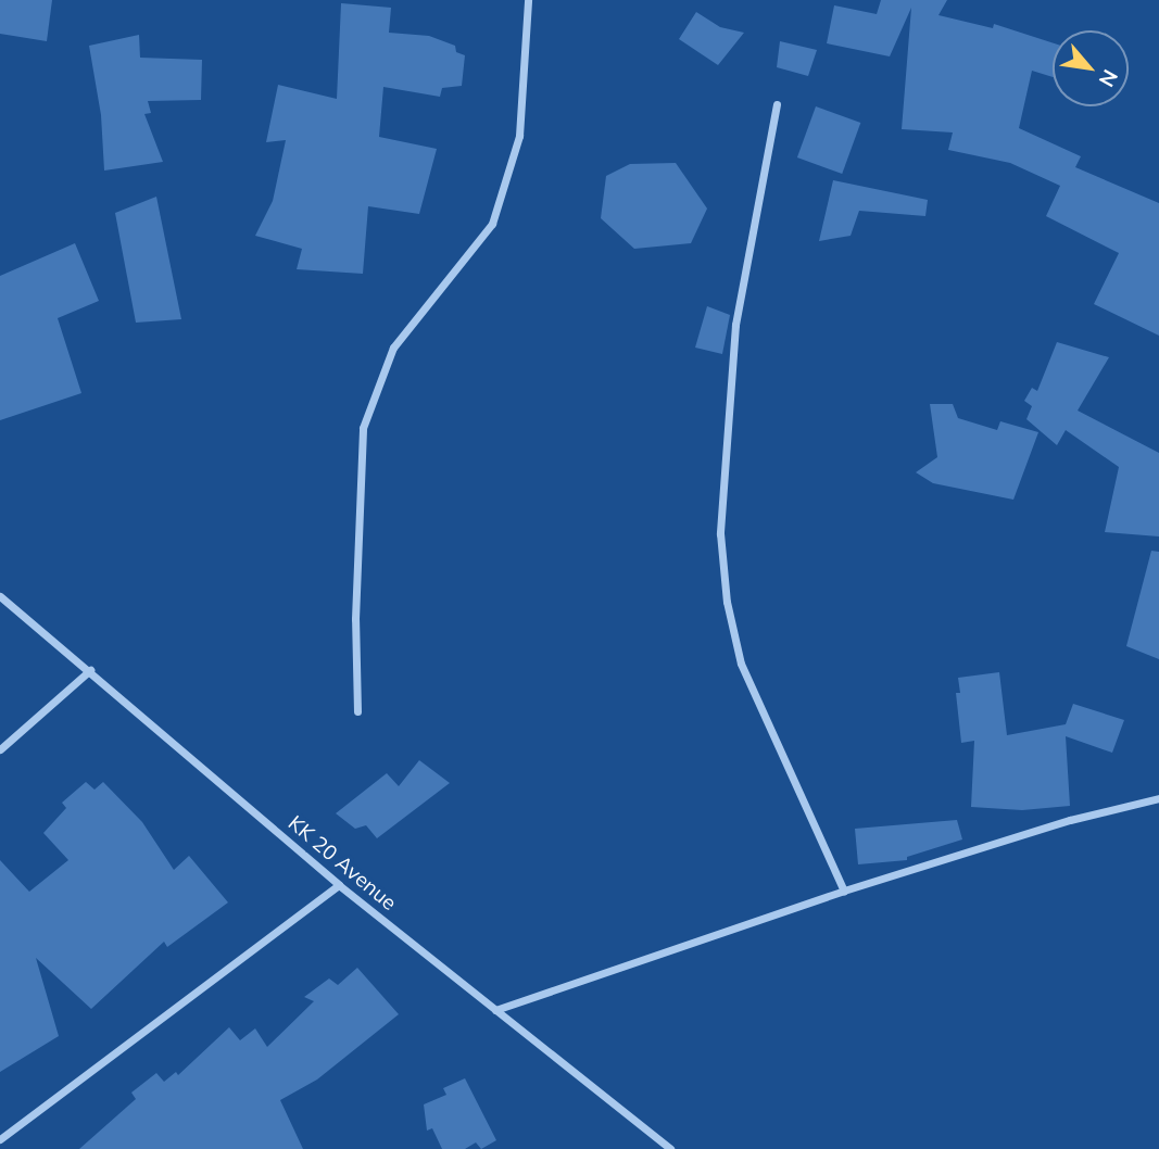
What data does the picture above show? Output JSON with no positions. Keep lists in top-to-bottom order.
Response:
{
  "streets": {
    "street": ["KK 20 Avenue"]
  },
  "north": "bottom right"
}
